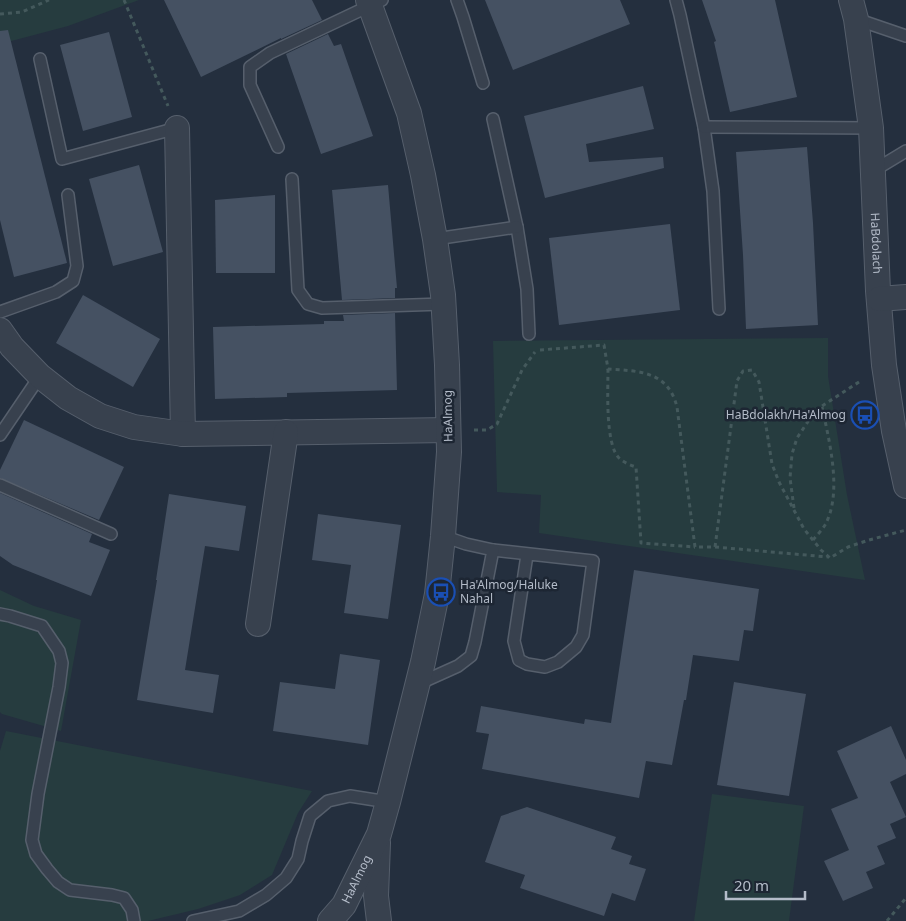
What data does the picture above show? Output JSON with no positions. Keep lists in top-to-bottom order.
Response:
{
  "streets": {
    "street": ["HaBdolach", "HaAlmog"]
  },
  "places": {
    "bus stop": ["HaBdolakh/Ha'Almog", "Ha'Almog/Haluke Nahal"]
  },
  "scale_bar": "20 m"
}
